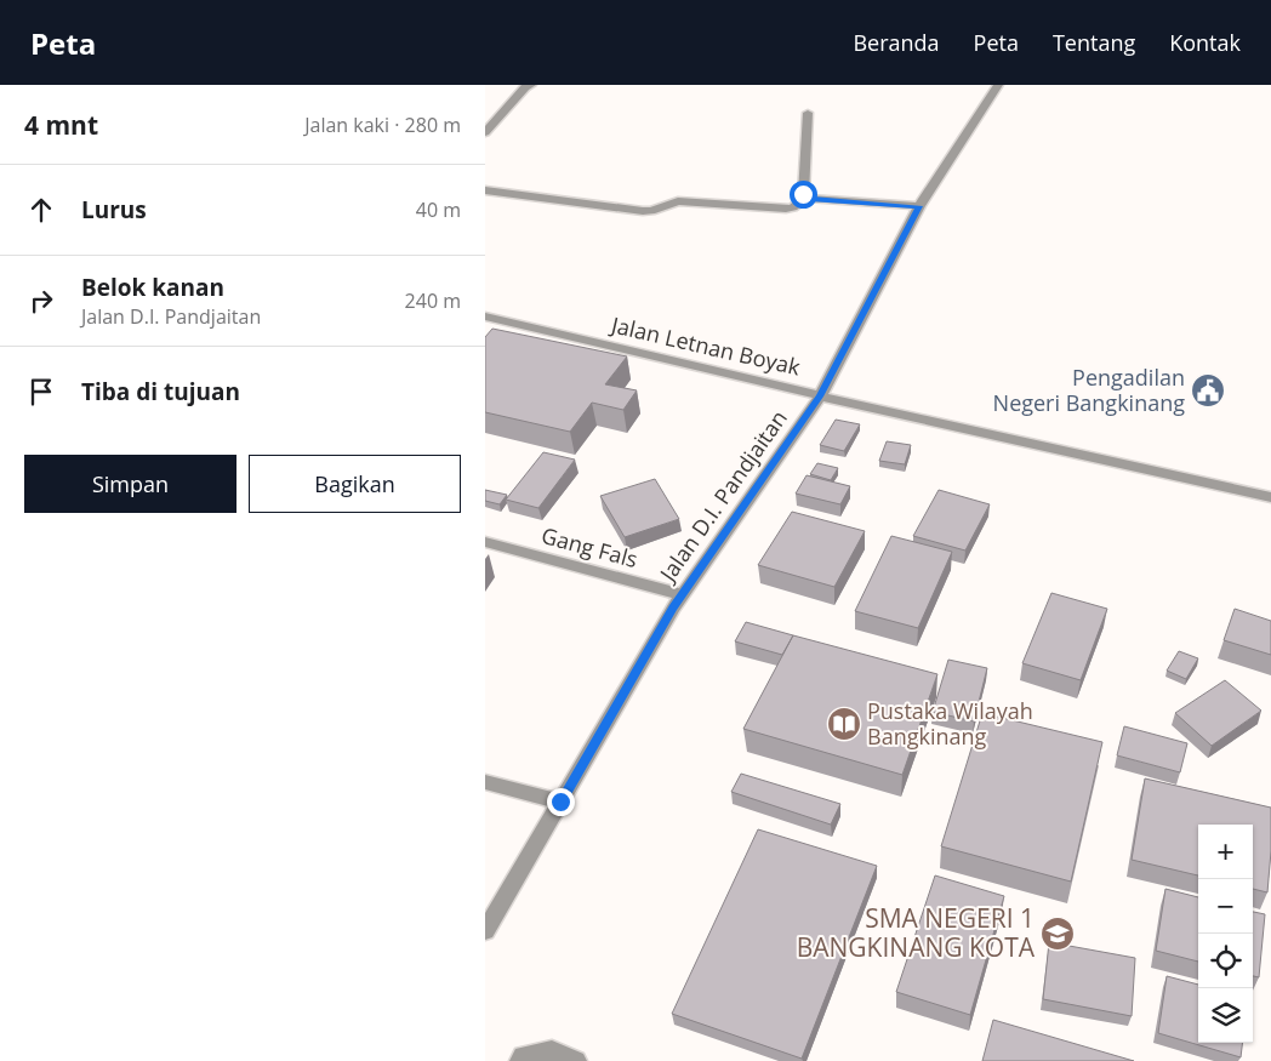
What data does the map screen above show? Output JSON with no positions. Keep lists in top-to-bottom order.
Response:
{
  "streets": {
    "street": ["Jalan Letnan Boyak", "Jalan D.I. Pandjaitan", "Gang Fals"]
  },
  "crossings": [
    ["Jalan Letnan Boyak", "Jalan D.I. Pandjaitan"],
    ["Jalan D.I. Pandjaitan", "Gang Fals"]
  ],
  "places": {
    "public building": ["Pengadilan Negeri Bangkinang"],
    "library": ["Pustaka Wilayah Bangkinang"],
    "school or university": ["SMA NEGERI 1 BANGKINANG KOTA"]
  },
  "page": {
    "header": "Peta",
    "nav": [
      "Beranda",
      "Peta",
      "Tentang",
      "Kontak"
    ],
    "heading": ["4 mnt", "Jalan kaki · 280 m"],
    "list": [
      ["Lurus", "40 m"],
      ["Belok kanan", "Jalan D.I. Pandjaitan", "240 m"],
      "Tiba di tujuan"
    ],
    "buttons": ["Simpan", "Bagikan"],
    "map_buttons": ["+", "−"]
  }
}
